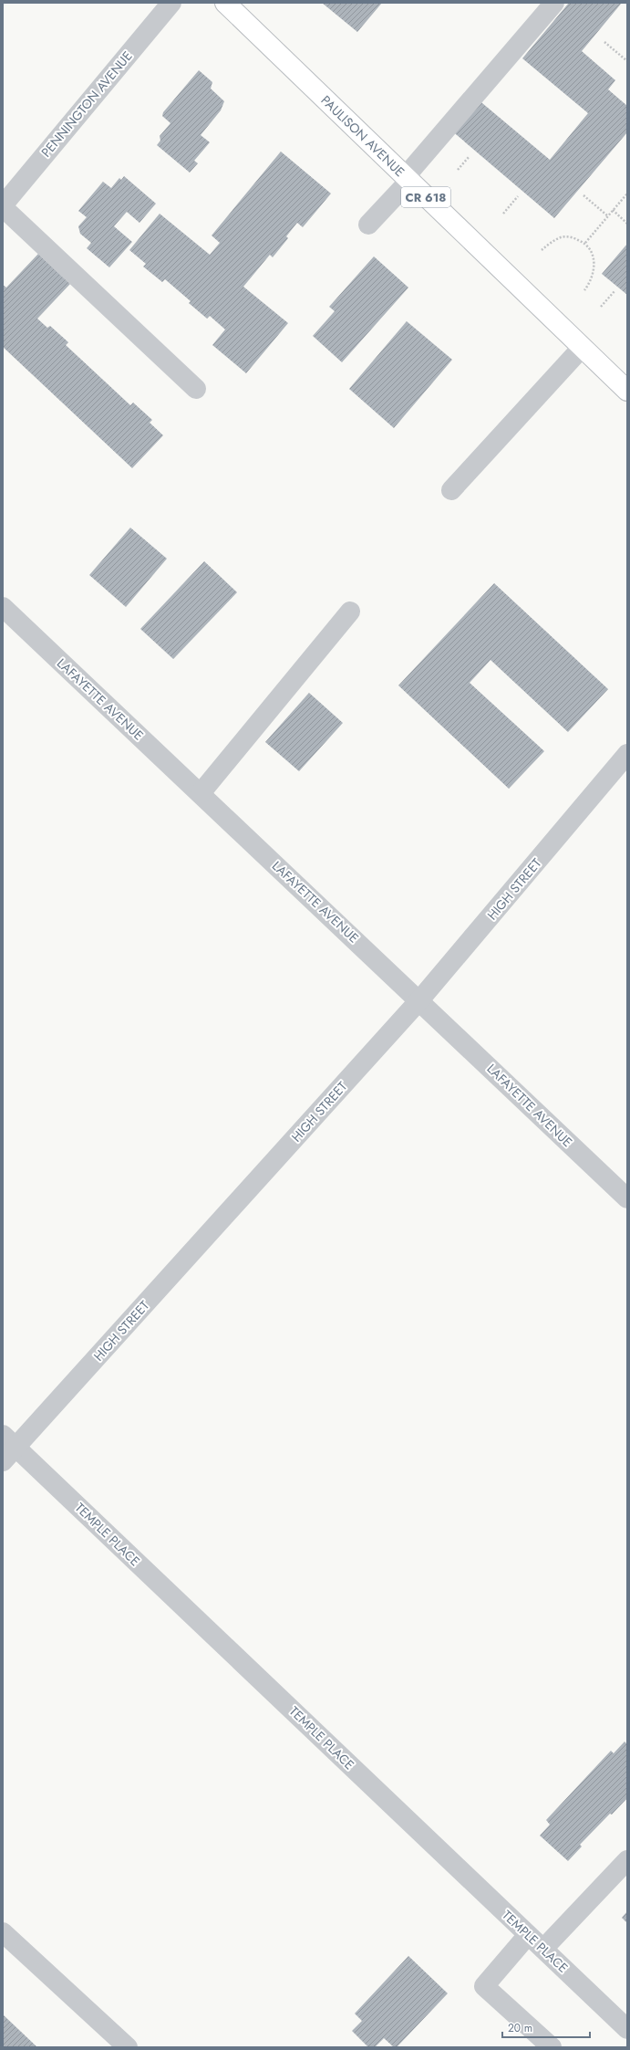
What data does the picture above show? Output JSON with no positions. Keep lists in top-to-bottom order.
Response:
{
  "streets": {
    "main road": ["PAULISON AVENUE", "CR 618"],
    "street": [
      "PENNINGTON AVENUE",
      "LAFAYETTE AVENUE",
      "HIGH STREET",
      "TEMPLE PLACE"
    ]
  },
  "crossings": [
    ["LAFAYETTE AVENUE", "HIGH STREET"],
    ["HIGH STREET", "TEMPLE PLACE"]
  ],
  "scale_bar": "20 m"
}
